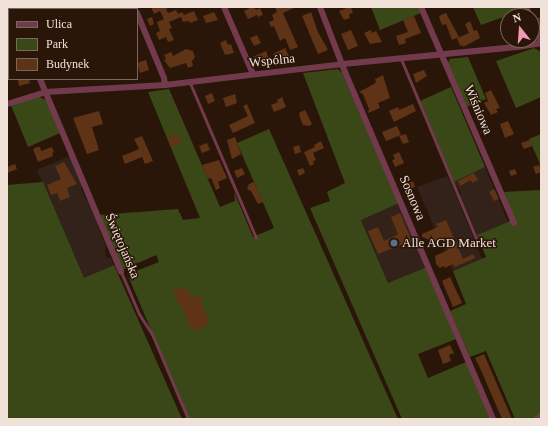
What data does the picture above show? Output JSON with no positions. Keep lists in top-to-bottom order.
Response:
{
  "streets": {
    "street": [
      "Wspólna",
      "Wiśniowa",
      "Sosnowa",
      "Świętojańska"
    ]
  },
  "crossings": [
    ["Wspólna", "Wiśniowa"],
    ["Wspólna", "Sosnowa"],
    ["Wspólna", "Świętojańska"]
  ],
  "places": ["Alle AGD Market"],
  "legend": ["Ulica", "Park", "Budynek"],
  "north": "top"
}
